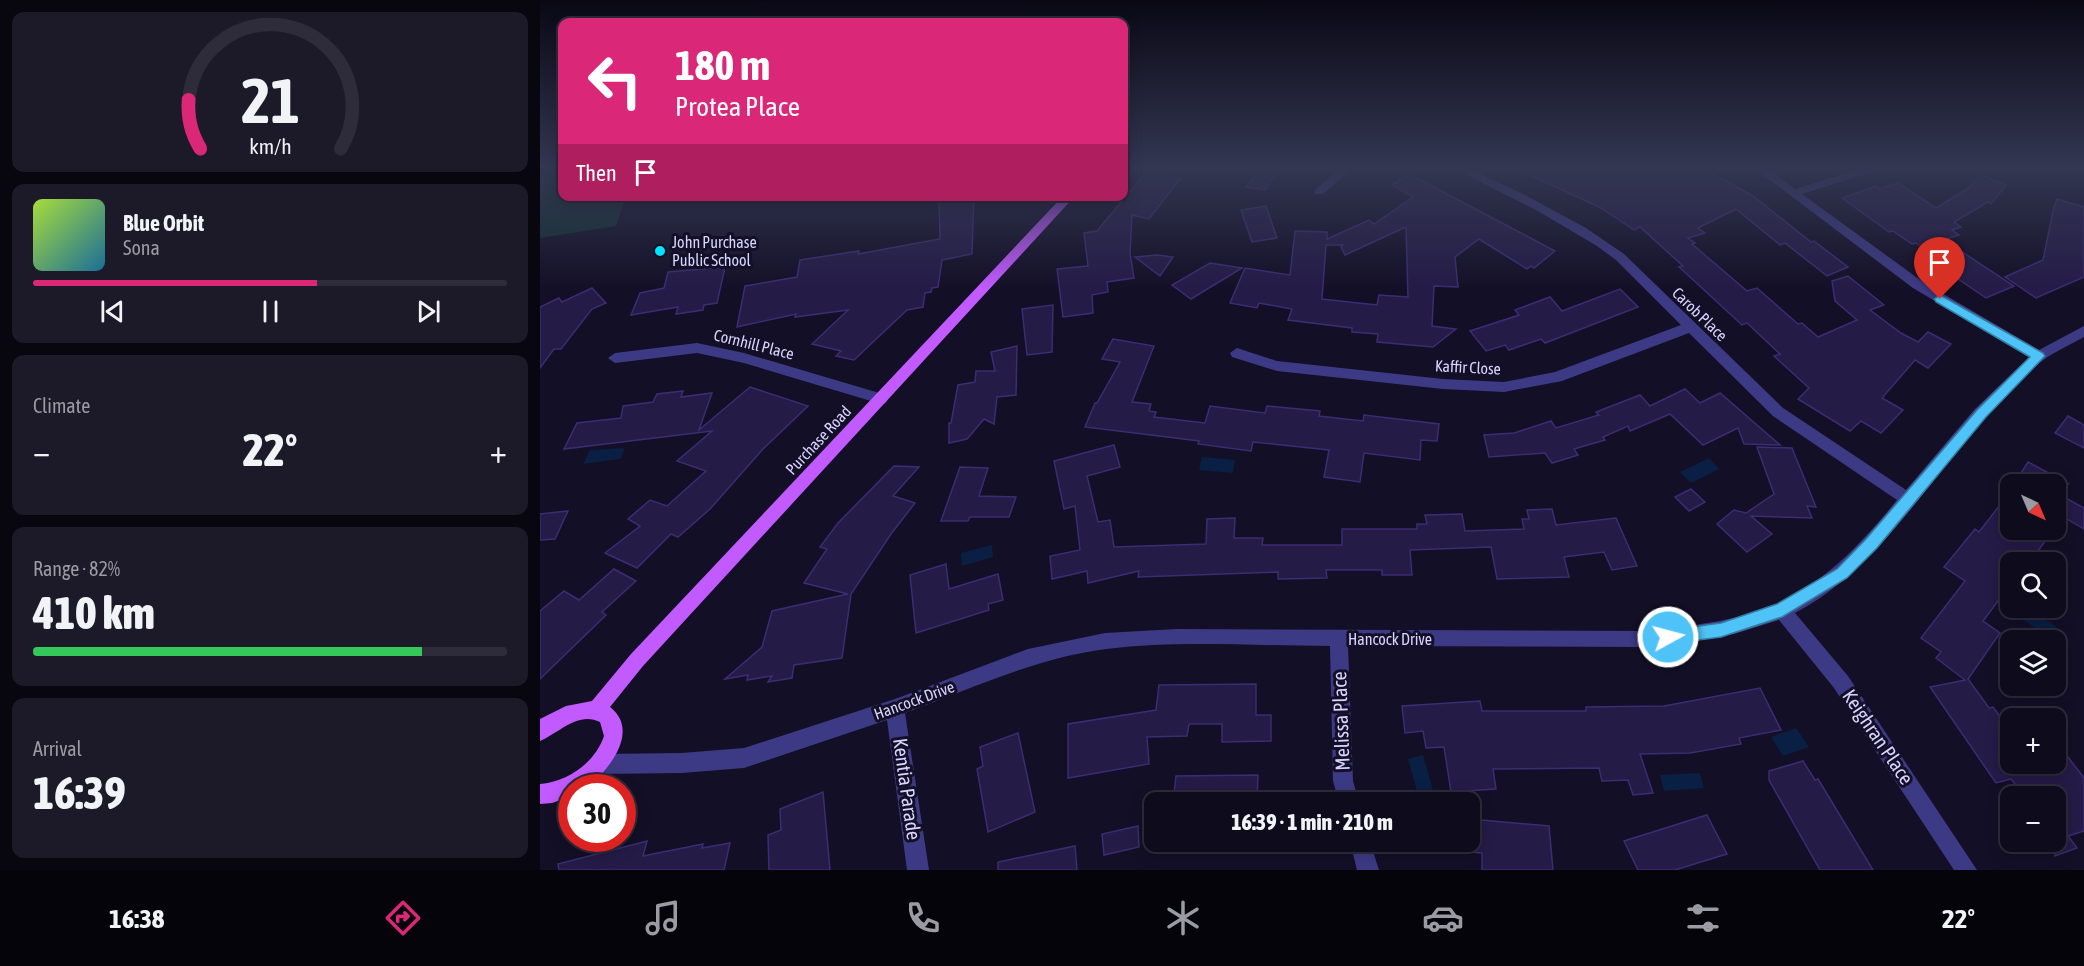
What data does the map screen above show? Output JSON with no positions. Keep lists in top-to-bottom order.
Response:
{
  "streets": {
    "main road": ["Purchase Road"],
    "street": [
      "Carob Place",
      "Cornhill Place",
      "Kaffir Close",
      "Hancock Drive",
      "Melissa Place",
      "Keighran Place",
      "Kentia Parade"
    ]
  },
  "crossings": [
    ["Carob Place", "Kaffir Close"],
    ["Carob Place", "Hancock Drive"],
    ["Cornhill Place", "Purchase Road"],
    ["Hancock Drive", "Melissa Place"],
    ["Hancock Drive", "Keighran Place"],
    ["Hancock Drive", "Kentia Parade"]
  ],
  "places": ["John Purchase Public School"],
  "north": "bottom right",
  "page": {
    "turn": ["180 m", "Protea Place"],
    "then": "Then",
    "song": ["Blue Orbit", "Sona"],
    "tile": [
      "Climate",
      ["Range · 82%", "410 km"],
      ["Arrival", "16:39"]
    ],
    "heat": ["−", "22°", "+"],
    "map_buttons": ["+", "−"],
    "limit": "30",
    "trip": "16:39 · 1 min · 210 m",
    "tabs": ["16:38", "22°"],
    "gauge": ["21", "km/h"]
  }
}
